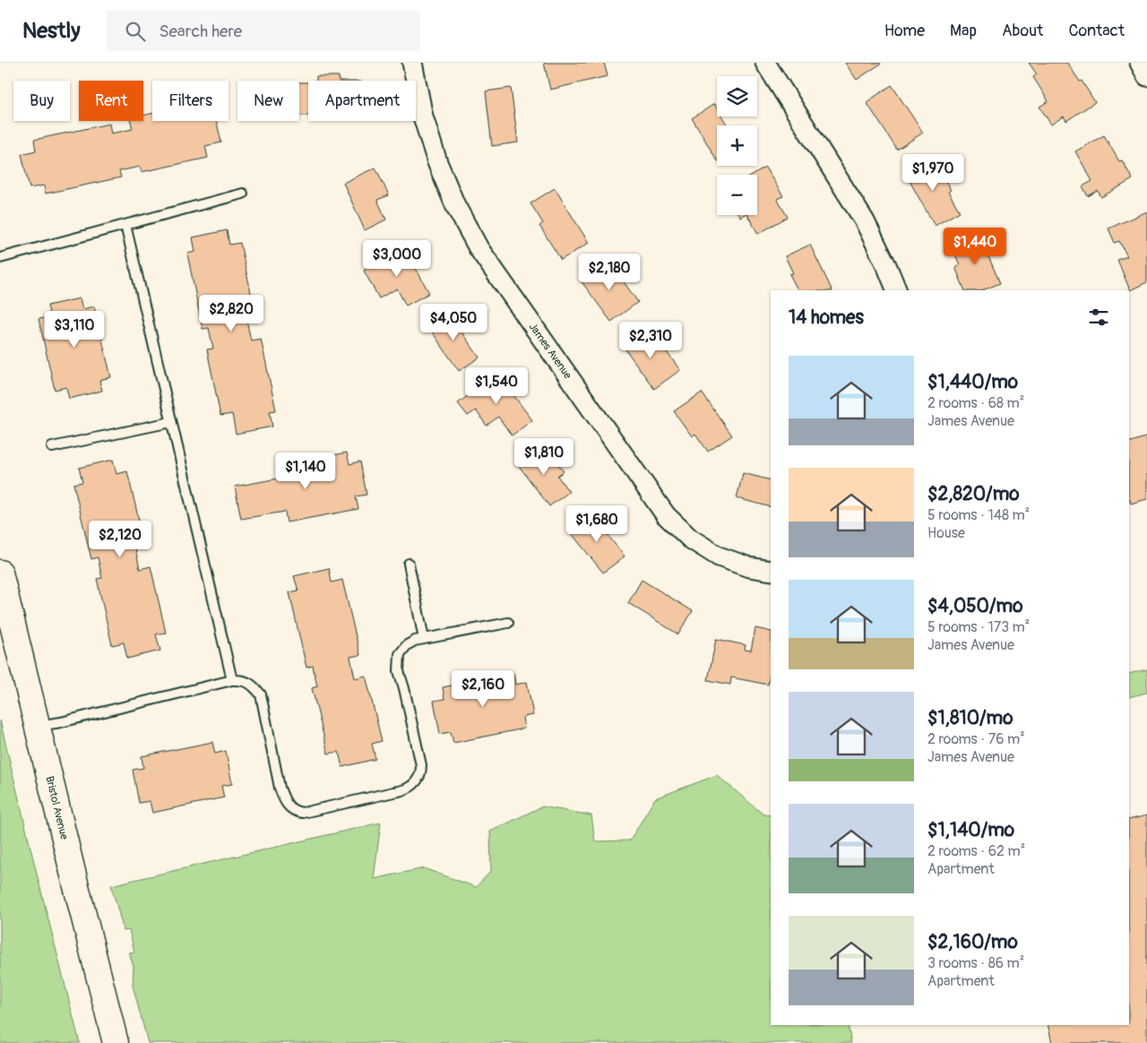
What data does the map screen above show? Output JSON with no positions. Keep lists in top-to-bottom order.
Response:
{
  "streets": {
    "street": ["James Avenue", "Bristol Avenue"]
  },
  "page": {
    "header": "Nestly",
    "search": "Search here",
    "nav": [
      "Home",
      "Map",
      "About",
      "Contact"
    ],
    "map_buttons": ["+", "−"],
    "chip": [
      "Buy",
      "Rent",
      "Filters",
      "New",
      "Apartment"
    ],
    "price": [
      "$1,970",
      "$1,440",
      "$3,000",
      "$2,180",
      "$2,820",
      "$4,050",
      "$3,110",
      "$2,310",
      "$1,540",
      "$1,810",
      "$1,140",
      "$1,680",
      "$2,120",
      "$2,160"
    ],
    "heading": "14 homes",
    "list": [
      {
        "name": "$1,440/mo",
        "note": "2 rooms · 68 m² · James Avenue"
      },
      {
        "name": "$2,820/mo",
        "note": "5 rooms · 148 m² · House"
      },
      {
        "name": "$4,050/mo",
        "note": "5 rooms · 173 m² · James Avenue"
      },
      {
        "name": "$1,810/mo",
        "note": "2 rooms · 76 m² · James Avenue"
      },
      {
        "name": "$1,140/mo",
        "note": "2 rooms · 62 m² · Apartment"
      },
      {
        "name": "$2,160/mo",
        "note": "3 rooms · 86 m² · Apartment"
      }
    ]
  }
}
